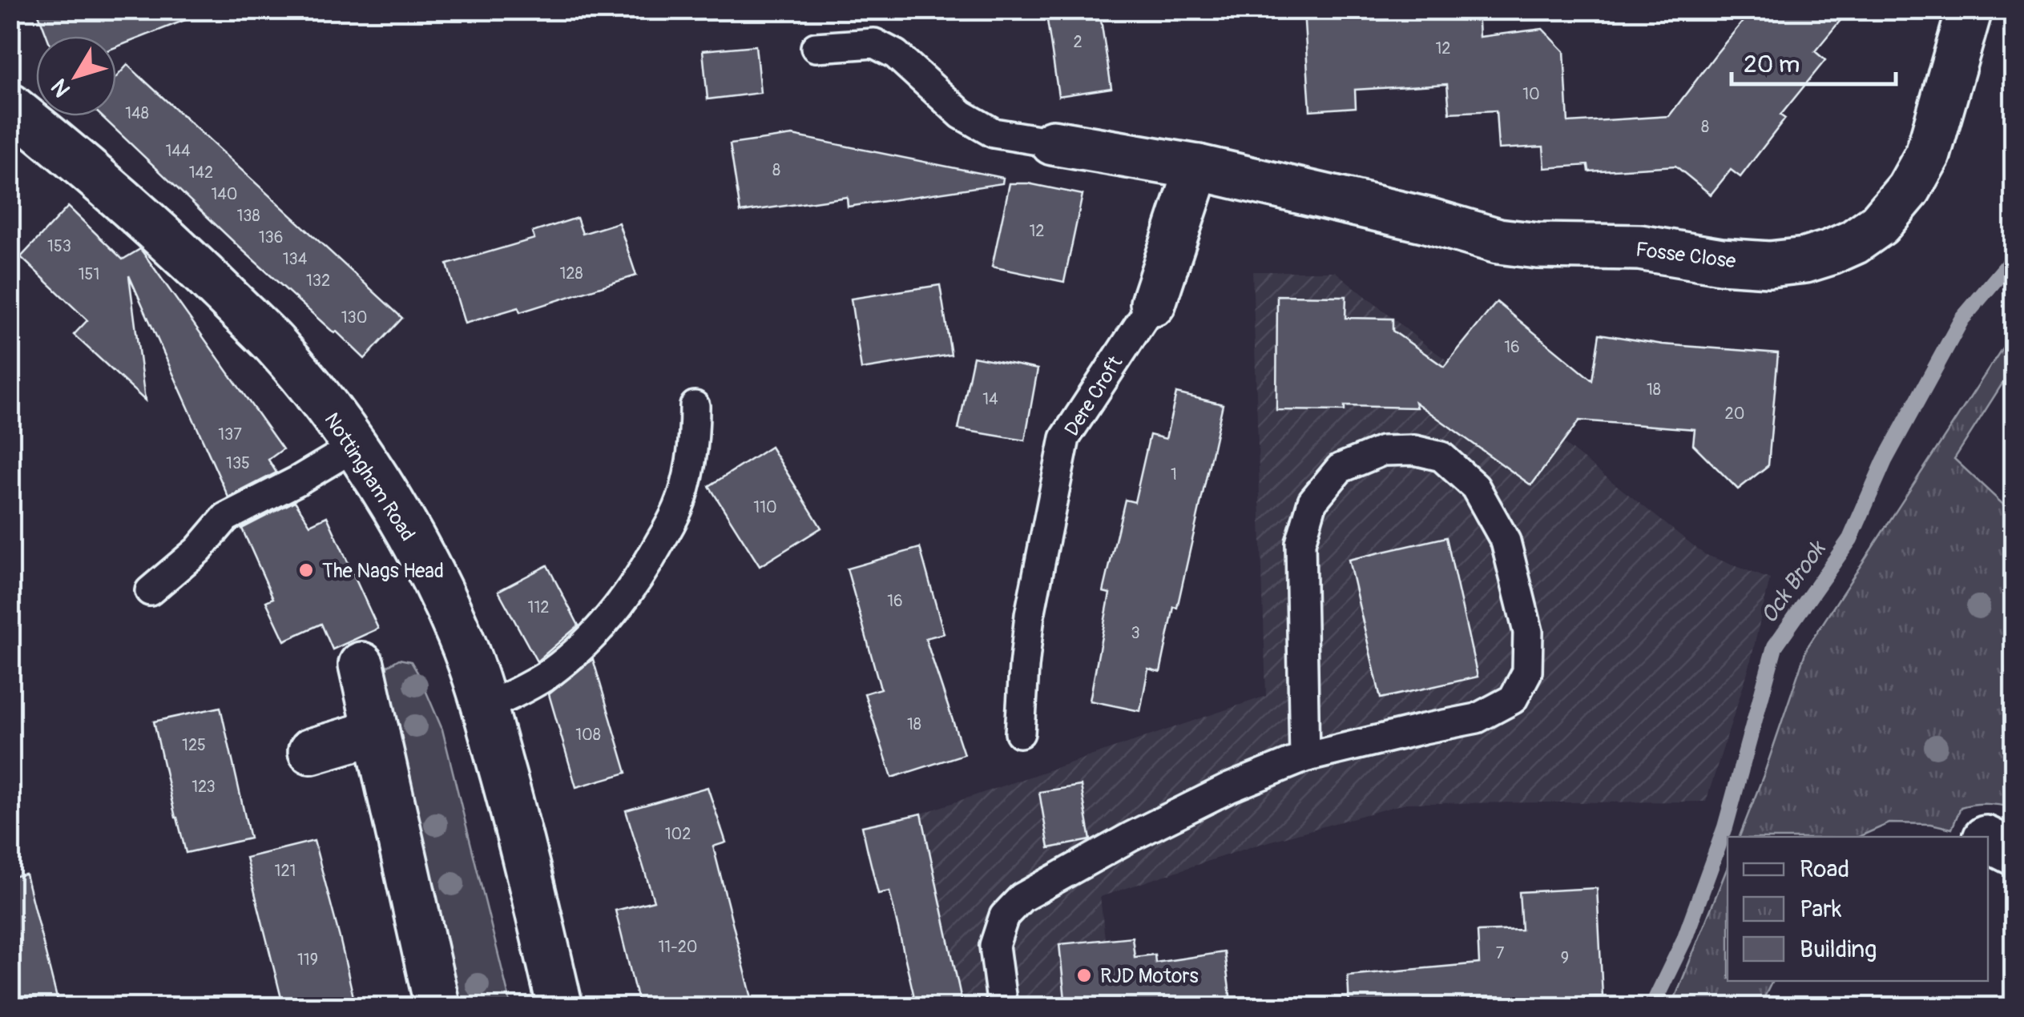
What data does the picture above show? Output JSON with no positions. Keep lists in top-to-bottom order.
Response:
{
  "streets": {
    "street": ["Fosse Close", "Dere Croft", "Nottingham Road"]
  },
  "crossings": [
    ["Fosse Close", "Dere Croft"]
  ],
  "water": ["Ock Brook"],
  "places": ["The Nags Head", "RJD Motors"],
  "house_numbers": [
    "2",
    "12",
    "10",
    "148",
    "8",
    "144",
    "8",
    "142",
    "140",
    "138",
    "12",
    "136",
    "153",
    "134",
    "128",
    "151",
    "132",
    "130",
    "16",
    "18",
    "14",
    "20",
    "137",
    "135",
    "1",
    "110",
    "16",
    "112",
    "3",
    "18",
    "108",
    "125",
    "123",
    "102",
    "121",
    "11-20",
    "7",
    "9",
    "119"
  ],
  "legend": ["Road", "Park", "Building"],
  "scale_bar": "20 m",
  "north": "bottom left"
}
